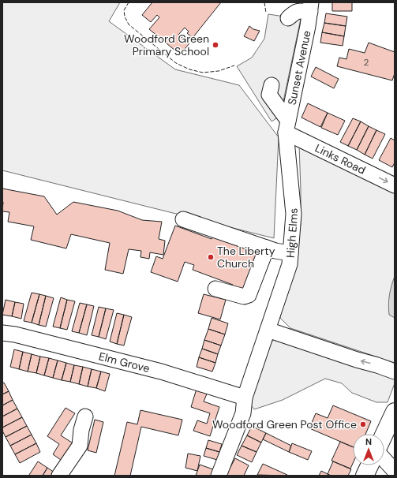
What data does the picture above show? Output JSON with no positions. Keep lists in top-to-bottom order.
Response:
{
  "streets": {
    "street": [
      "Sunset Avenue",
      "Links Road",
      "High Elms",
      "Elm Grove"
    ]
  },
  "crossings": [
    ["Sunset Avenue", "Links Road"],
    ["Sunset Avenue", "High Elms"],
    ["Links Road", "High Elms"],
    ["High Elms", "Elm Grove"]
  ],
  "places": ["Woodford Green Primary School", "The Liberty Church", "Woodford Green Post Office"],
  "house_numbers": ["2"],
  "north": "top"
}
